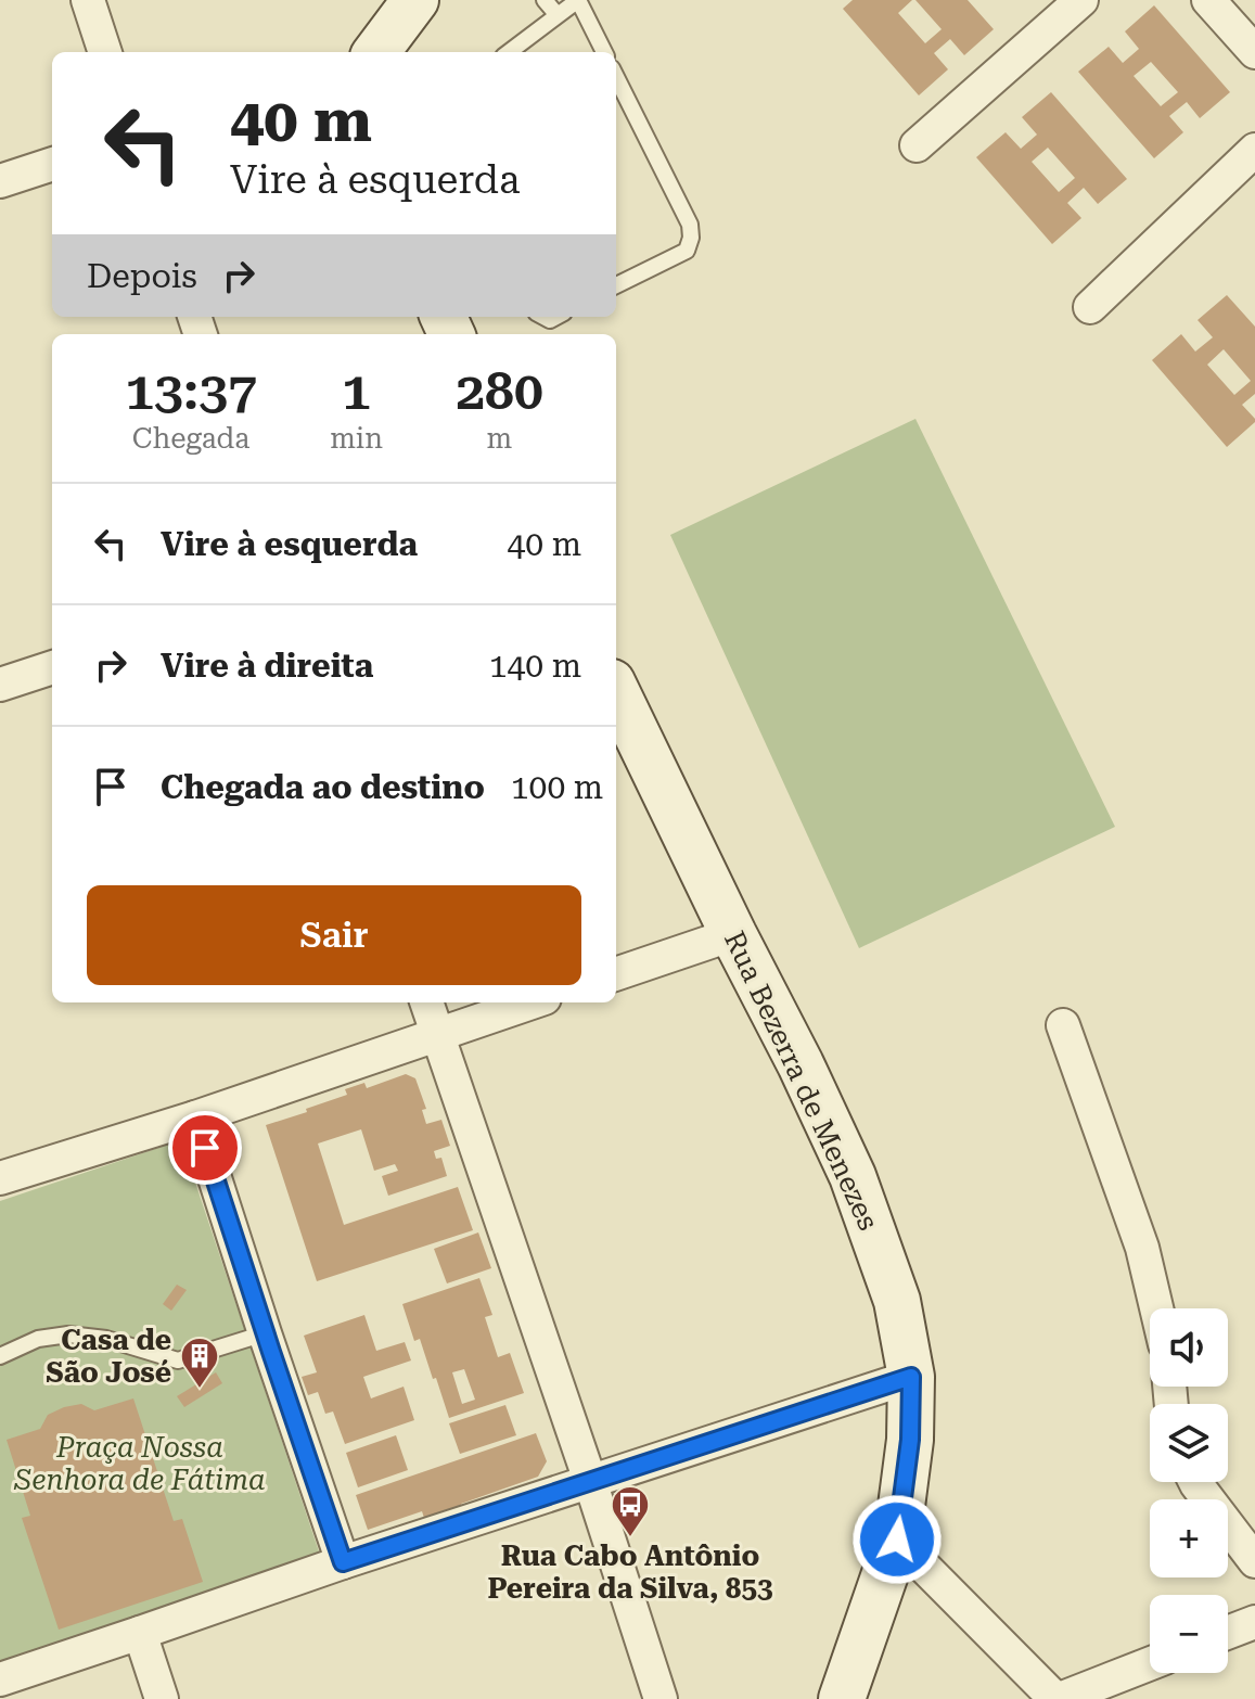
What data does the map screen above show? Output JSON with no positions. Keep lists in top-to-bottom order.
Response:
{
  "streets": {
    "street": ["Rua Bezerra de Menezes"]
  },
  "parks": ["Praça Nossa Senhora de Fátima"],
  "places": {
    "building": ["Casa de São José"],
    "bus stop": ["Rua Cabo Antônio Pereira da Silva, 853"]
  },
  "page": {
    "turn": ["40 m", "Vire à esquerda"],
    "then": "Depois",
    "eta": [
      "13:37",
      "Chegada",
      "1",
      "min",
      "280",
      "m"
    ],
    "list": [
      {
        "name": "Vire à esquerda",
        "value": "40 m"
      },
      {
        "name": "Vire à direita",
        "value": "140 m"
      },
      {
        "name": "Chegada ao destino",
        "value": "100 m"
      }
    ],
    "buttons": "Sair",
    "map_buttons": ["+", "−"]
  }
}
